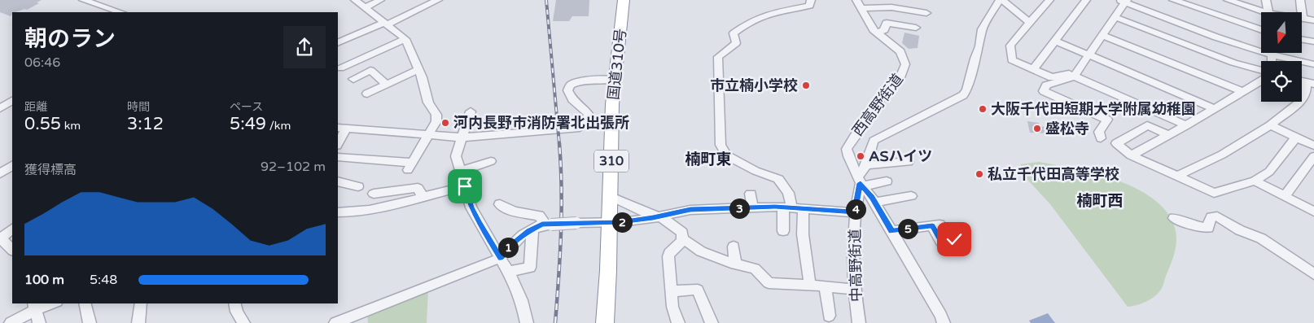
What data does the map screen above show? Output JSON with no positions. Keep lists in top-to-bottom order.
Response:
{
  "streets": {
    "highway": ["国道310号", "310"],
    "street": ["西高野街道", "中高野街道"]
  },
  "crossings": [
    ["西高野街道", "中高野街道"]
  ],
  "districts": ["楠町東", "楠町西"],
  "places": [
    "市立楠小学校",
    "大阪千代田短期大学附属幼稚園",
    "河内長野市消防署北出張所",
    "盛松寺",
    "ASハイツ",
    "私立千代田高等学校"
  ],
  "north": "bottom",
  "page": {
    "heading": ["朝のラン", "06:46"],
    "stats": [
      ["距離", "0.55 km"],
      ["時間", "3:12"],
      ["ペース", "5:49 /km"]
    ],
    "chart": ["獲得標高", "92–102 m"],
    "pins": [
      "3",
      "4",
      "2",
      "5",
      "1"
    ],
    "list": [
      {
        "name": "100 m",
        "note": "5:48"
      }
    ]
  }
}
